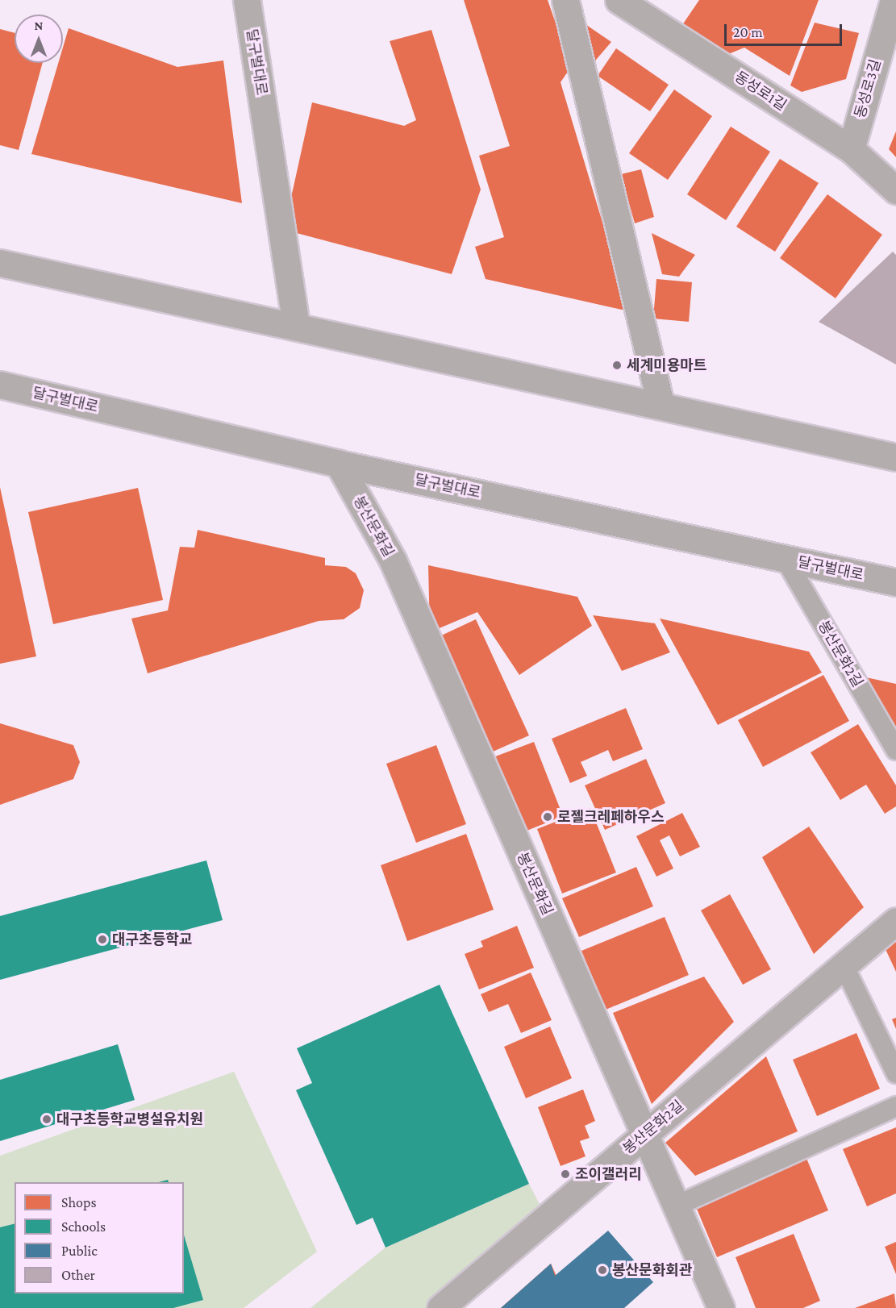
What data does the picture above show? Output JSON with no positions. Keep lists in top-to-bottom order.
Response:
{
  "streets": {
    "main road": ["달구벌대로", "동성로1길", "봉산문화2길"],
    "street": ["동성로3길", "봉산문화길"]
  },
  "crossings": [
    ["달구벌대로", "봉산문화길"],
    ["달구벌대로", "봉산문화2길"],
    ["동성로3길", "동성로1길"],
    ["봉산문화길", "봉산문화2길"]
  ],
  "places": [
    "세계미용마트",
    "로젤크레페하우스",
    "대구초등학교",
    "대구초등학교병설유치원",
    "조이갤러리",
    "봉산문화회관"
  ],
  "legend": [
    "Shops",
    "Schools",
    "Public",
    "Other"
  ],
  "scale_bar": "20 m",
  "north": "top"
}
